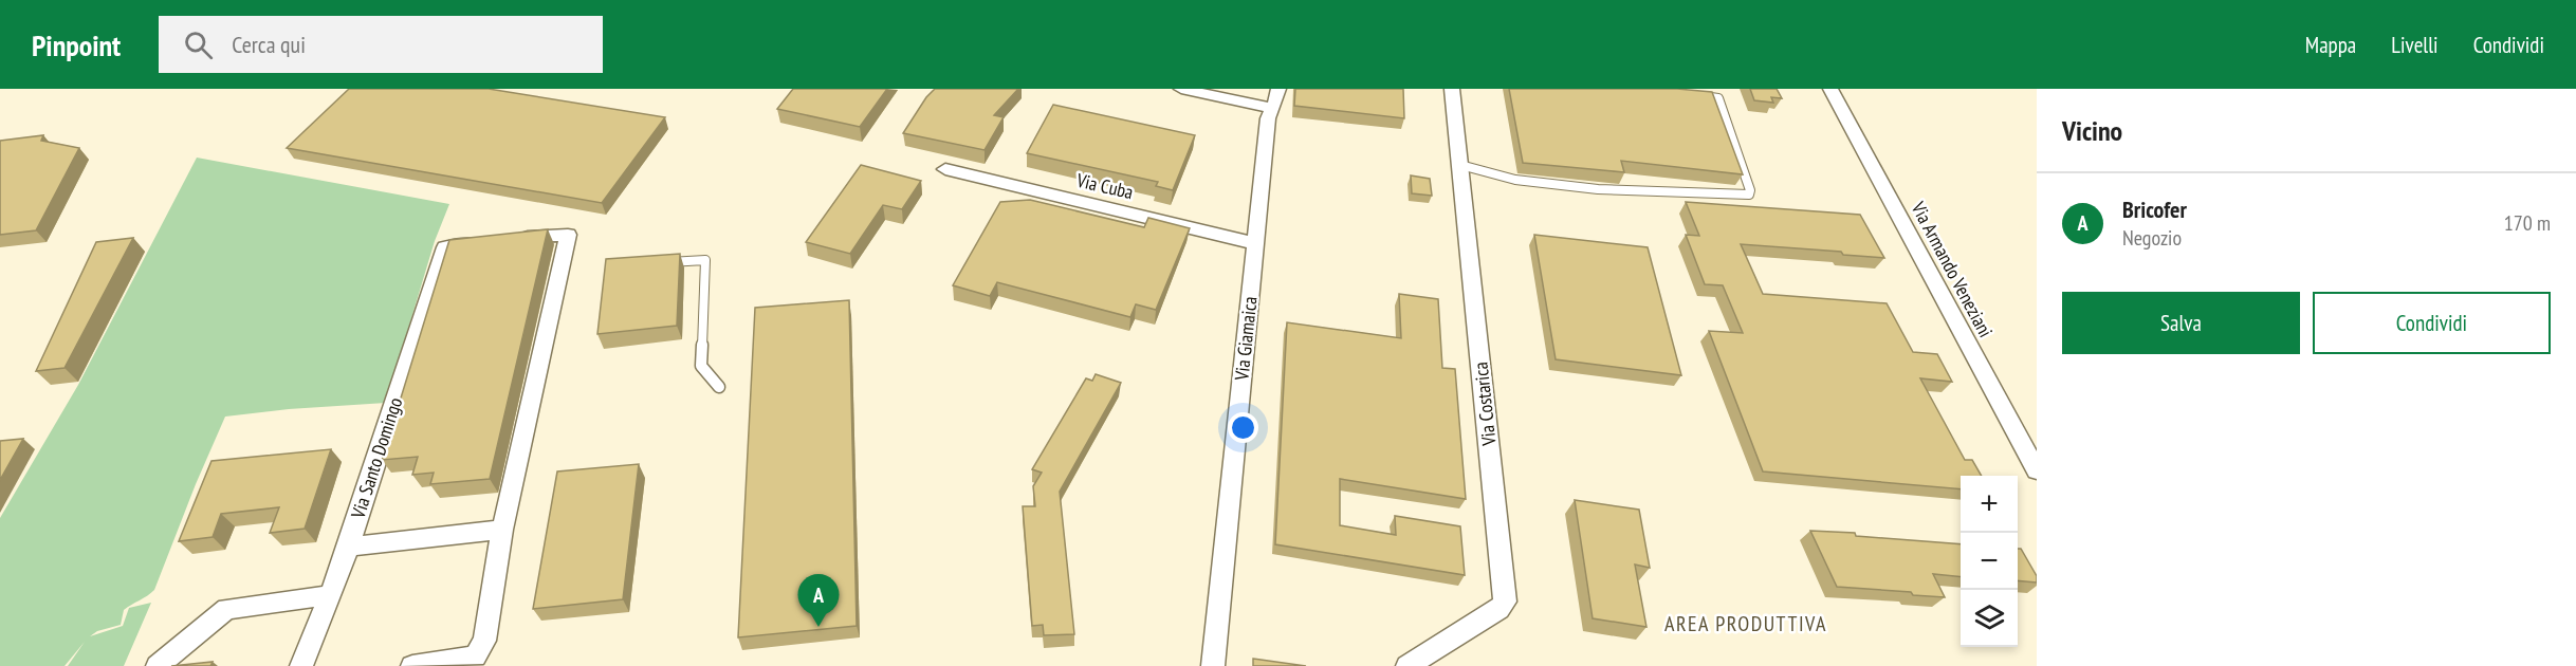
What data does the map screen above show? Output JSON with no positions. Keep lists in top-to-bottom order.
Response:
{
  "streets": {
    "street": [
      "Via Cuba",
      "Via Armando Veneziani",
      "Via Giamaica",
      "Via Costarica",
      "Via Santo Domingo"
    ]
  },
  "crossings": [
    ["Via Cuba", "Via Giamaica"]
  ],
  "districts": ["AREA PRODUTTIVA"],
  "page": {
    "header": "Pinpoint",
    "search": "Cerca qui",
    "nav": ["Mappa", "Livelli", "Condividi"],
    "heading": "Vicino",
    "list": [
      {
        "mark": "A",
        "name": "Bricofer",
        "note": "Negozio",
        "value": "170 m"
      }
    ],
    "buttons": ["Salva", "Condividi"],
    "map_buttons": ["+", "−"],
    "pins": "A"
  }
}
